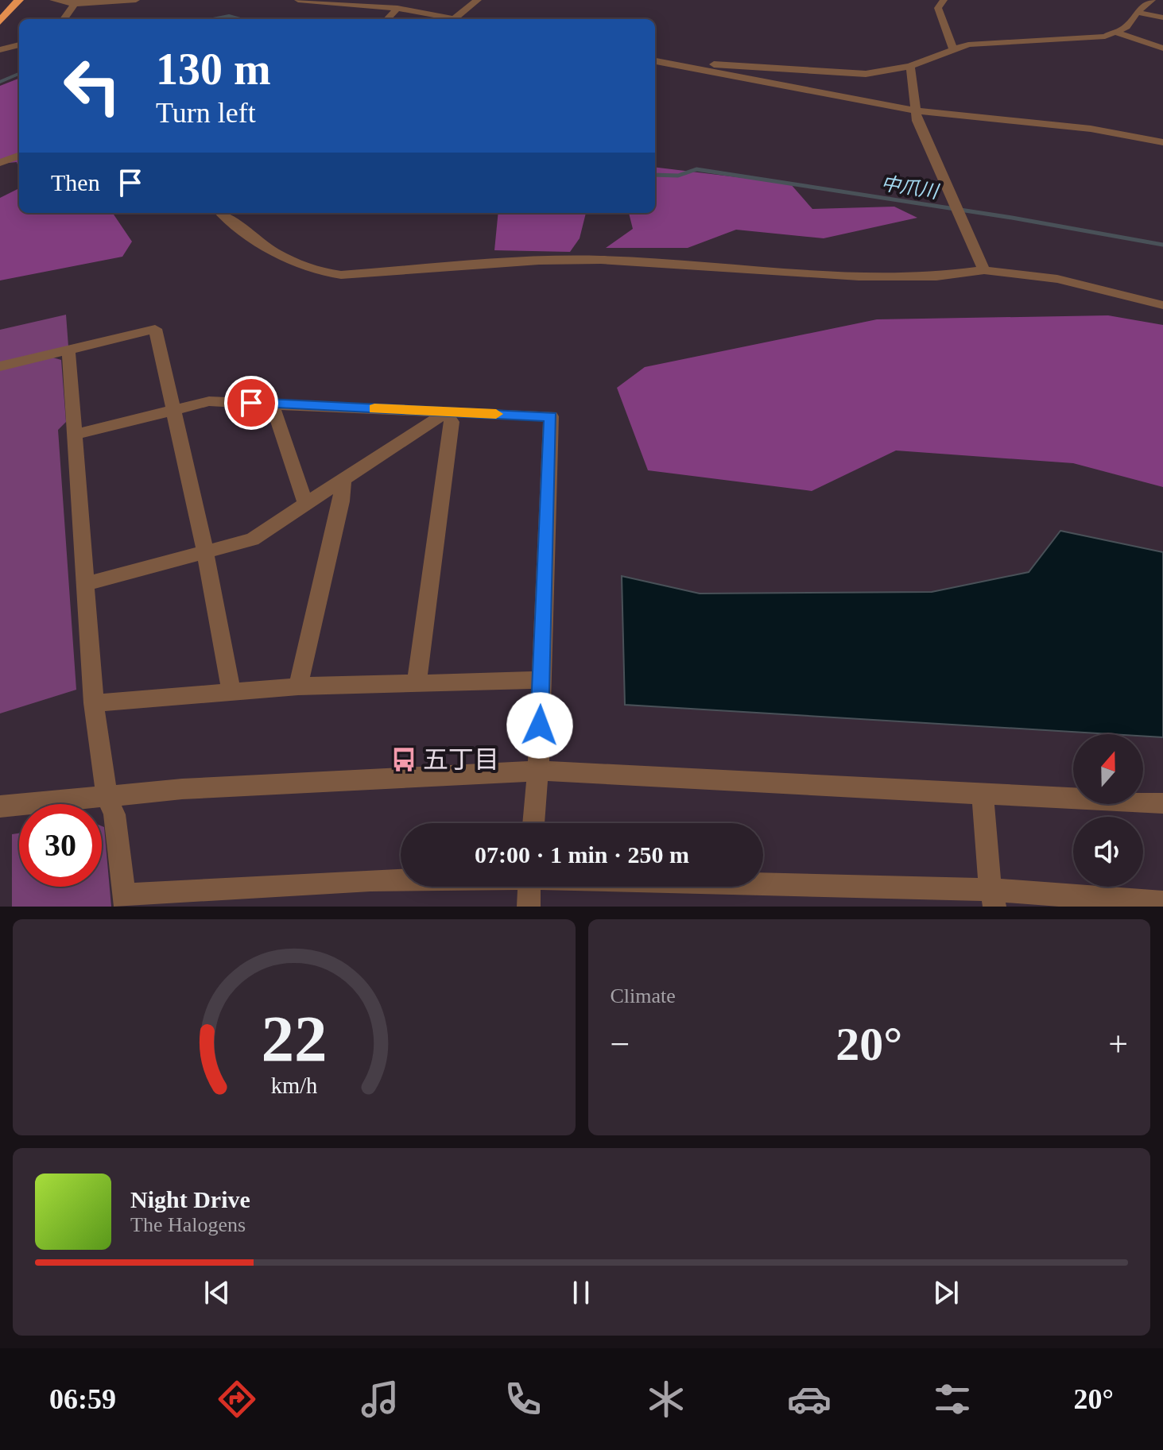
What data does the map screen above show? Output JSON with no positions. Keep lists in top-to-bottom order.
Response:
{
  "water": ["中爪川"],
  "places": {
    "bus stop": ["五丁目"]
  },
  "north": "top",
  "page": {
    "turn": ["130 m", "Turn left"],
    "then": "Then",
    "limit": "30",
    "trip": "07:00 · 1 min · 250 m",
    "tile": "Climate",
    "heat": ["−", "20°", "+"],
    "song": ["Night Drive", "The Halogens"],
    "tabs": ["06:59", "20°"],
    "gauge": ["22", "km/h"]
  }
}
